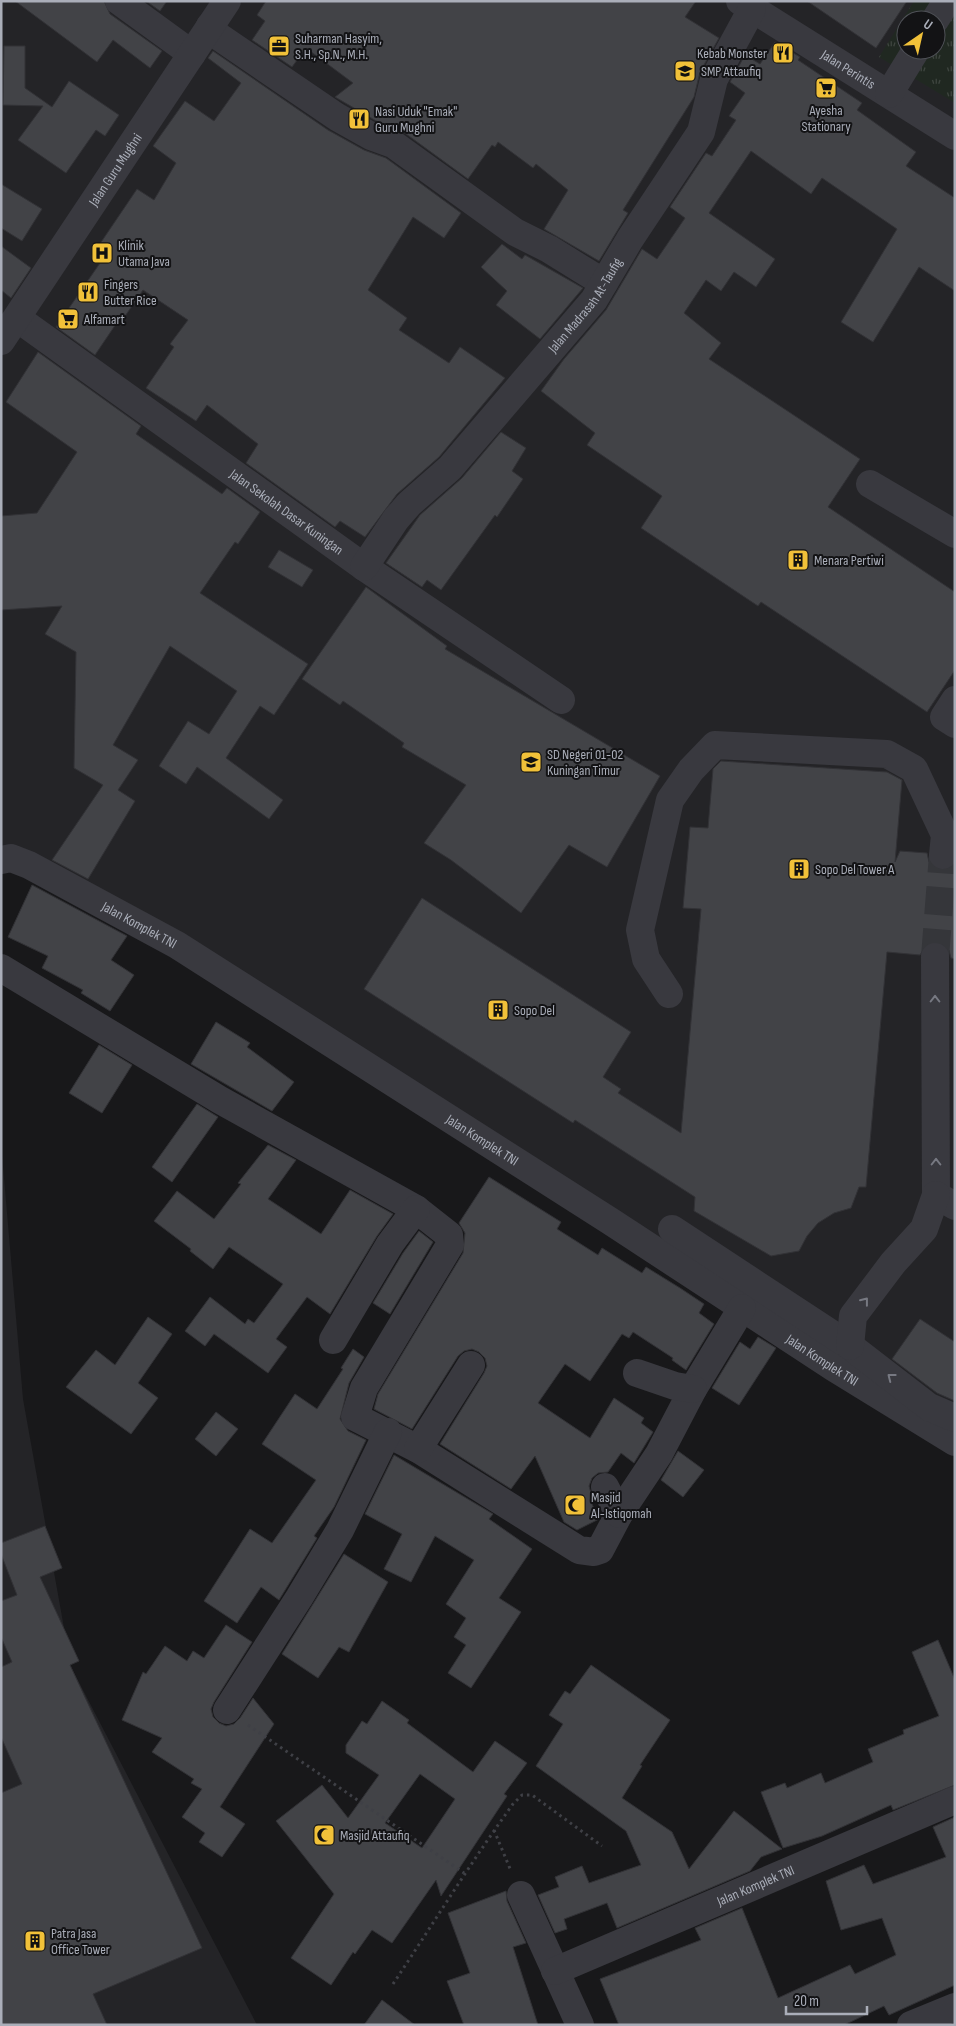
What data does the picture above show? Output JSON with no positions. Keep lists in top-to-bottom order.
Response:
{
  "streets": {
    "street": [
      "Jalan Perintis",
      "Jalan Guru Mughni",
      "Jalan Madrasah At-Taufig",
      "Jalan Sekolah Dasar Kuningan",
      "Jalan Komplek TNI"
    ]
  },
  "crossings": [
    ["Jalan Perintis", "Jalan Madrasah At-Taufig"],
    ["Jalan Guru Mughni", "Jalan Sekolah Dasar Kuningan"],
    ["Jalan Madrasah At-Taufig", "Jalan Sekolah Dasar Kuningan"]
  ],
  "places": {
    "office": ["Suharman Hasyim, S.H., Sp.N., M.H."],
    "restaurant": ["Kebab Monster", "Nasi Uduk \"Emak\" Guru Mughni", "Fingers Butter Rice"],
    "school or university": ["SMP Attaufiq", "SD Negeri 01-02 Kuningan Timur"],
    "supermarket": ["Ayesha Stationary", "Alfamart"],
    "hospital": ["Klinik Utama Java"],
    "building": [
      "Menara Pertiwi",
      "Sopo Del Tower A",
      "Sopo Del",
      "Patra Jasa Office Tower"
    ],
    "mosque": ["Masjid Al-Istiqomah", "Masjid Attaufiq"]
  },
  "scale_bar": "20 m",
  "north": "top right"
}
